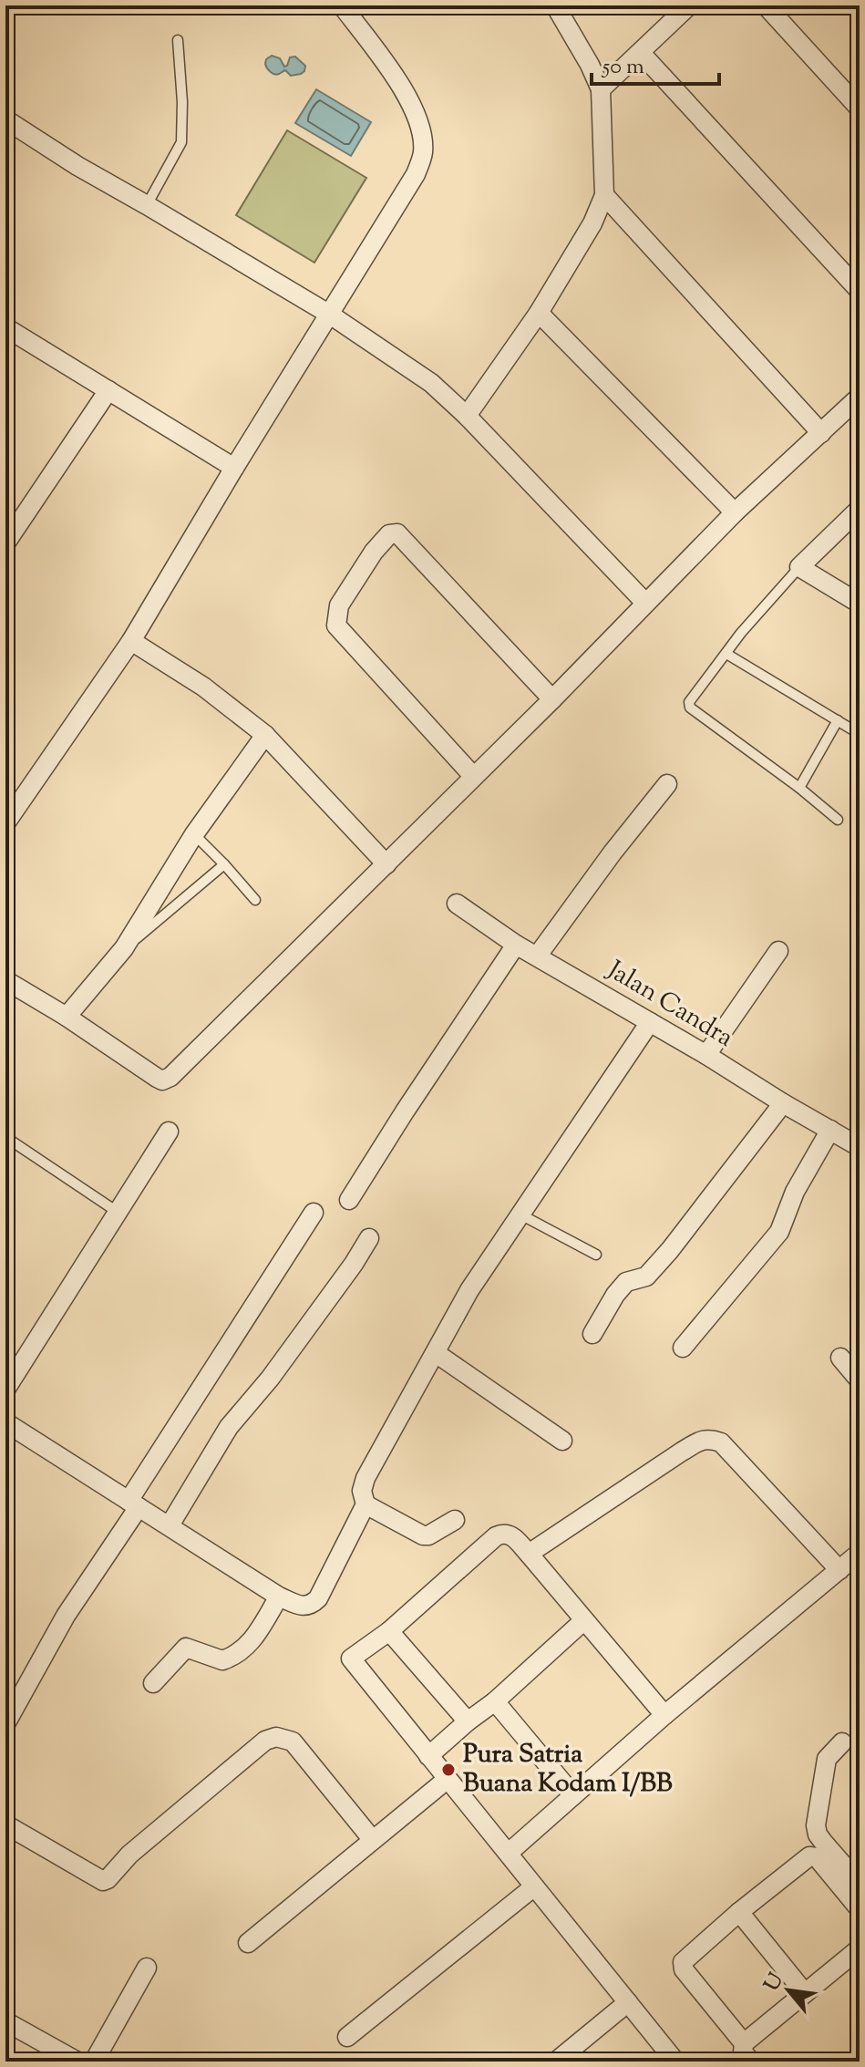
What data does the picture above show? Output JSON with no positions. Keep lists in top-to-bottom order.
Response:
{
  "streets": {
    "street": ["Jalan Candra"]
  },
  "places": ["Pura Satria Buana Kodam I/BB"],
  "scale_bar": "50 m",
  "north": "top left"
}
